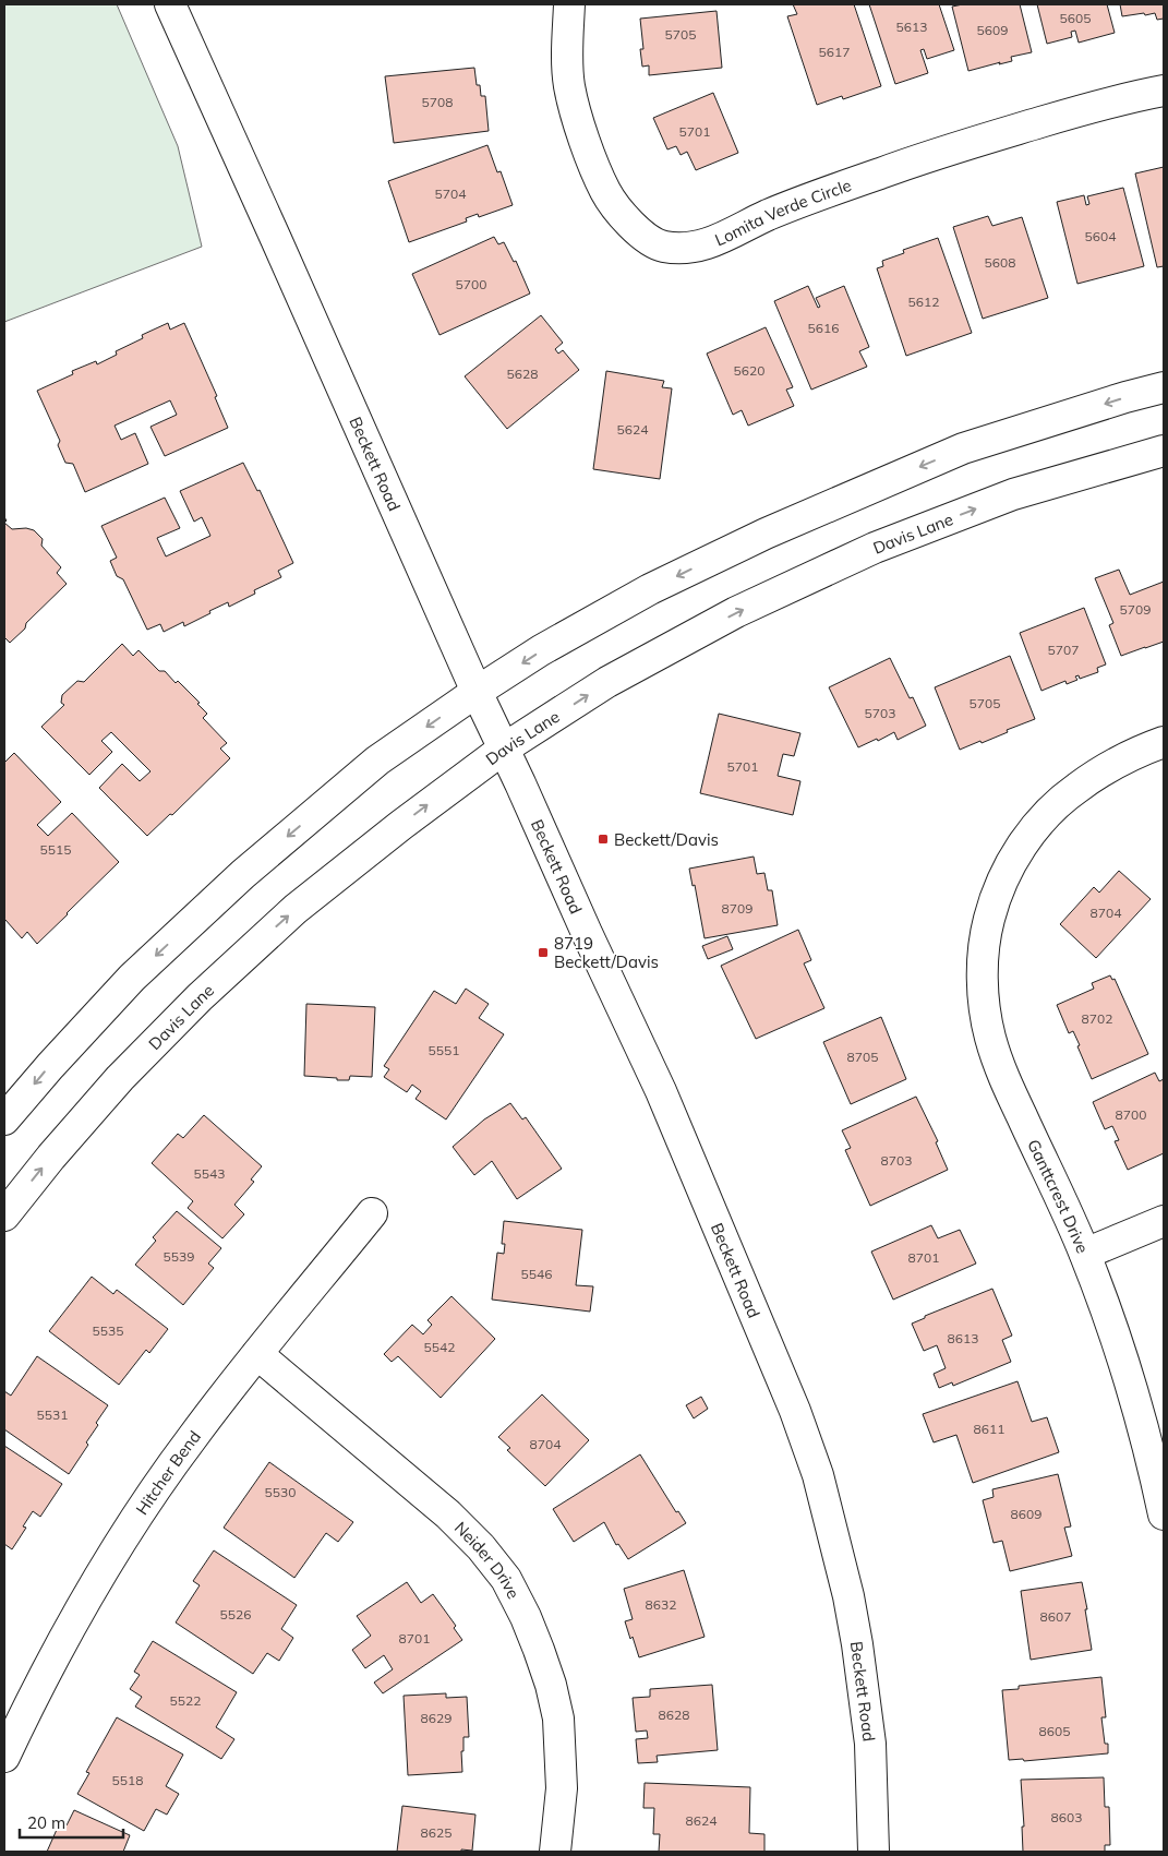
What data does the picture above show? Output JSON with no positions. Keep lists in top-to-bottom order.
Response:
{
  "streets": {
    "street": [
      "Lomita Verde Circle",
      "Beckett Road",
      "Davis Lane",
      "Ganttcrest Drive",
      "Hitcher Bend",
      "Neider Drive"
    ]
  },
  "crossings": [
    ["Beckett Road", "Davis Lane"],
    ["Hitcher Bend", "Neider Drive"]
  ],
  "places": {
    "transit": ["Beckett/Davis", "8719 Beckett/Davis"]
  },
  "house_numbers": [
    "5605",
    "5613",
    "5609",
    "5705",
    "5617",
    "5708",
    "5701",
    "5704",
    "5604",
    "5608",
    "5700",
    "5612",
    "5616",
    "5620",
    "5628",
    "5624",
    "5709",
    "5707",
    "5705",
    "5703",
    "5701",
    "5515",
    "8709",
    "8704",
    "8702",
    "5551",
    "8705",
    "8700",
    "8703",
    "5543",
    "5539",
    "8701",
    "5546",
    "5535",
    "8613",
    "5542",
    "5531",
    "8611",
    "8704",
    "5530",
    "8609",
    "8632",
    "5526",
    "8607",
    "8701",
    "5522",
    "8628",
    "8629",
    "8605",
    "5518",
    "8603",
    "8624",
    "8625"
  ],
  "scale_bar": "20 m"
}
